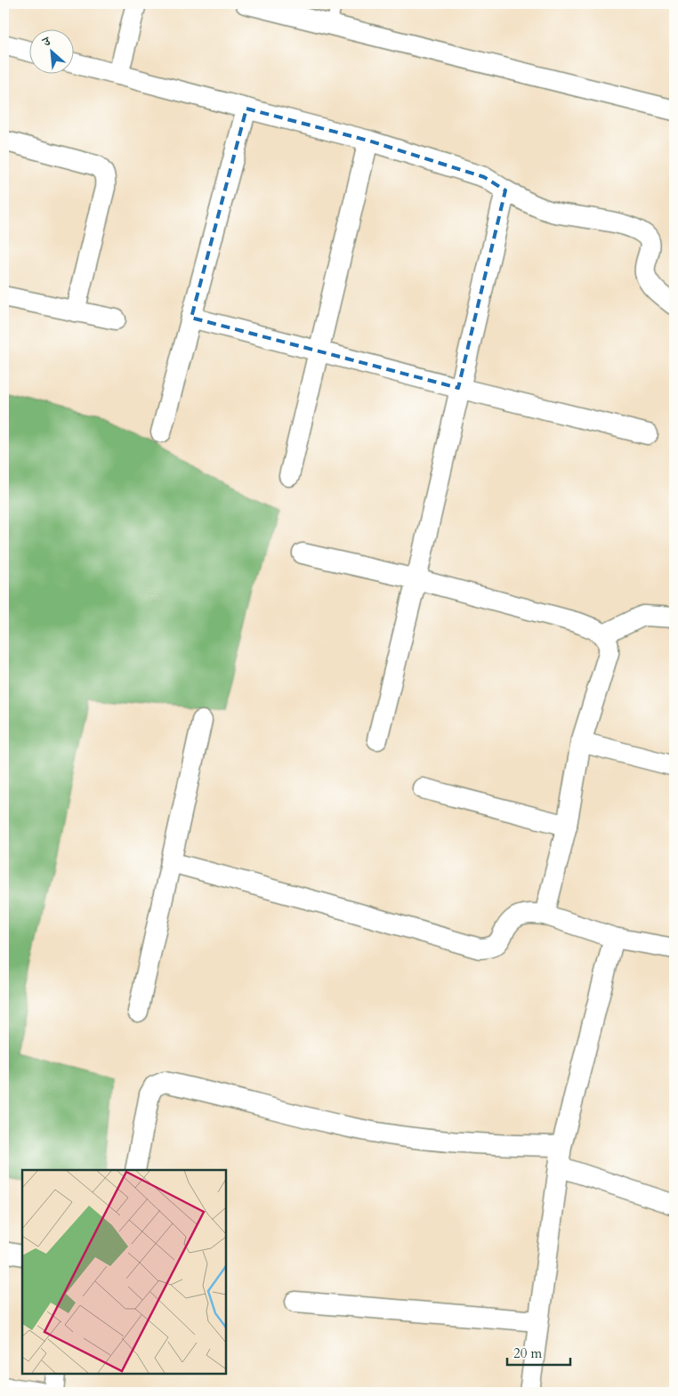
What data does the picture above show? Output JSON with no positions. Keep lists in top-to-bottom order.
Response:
{
  "scale_bar": "20 m",
  "north": "top left"
}
